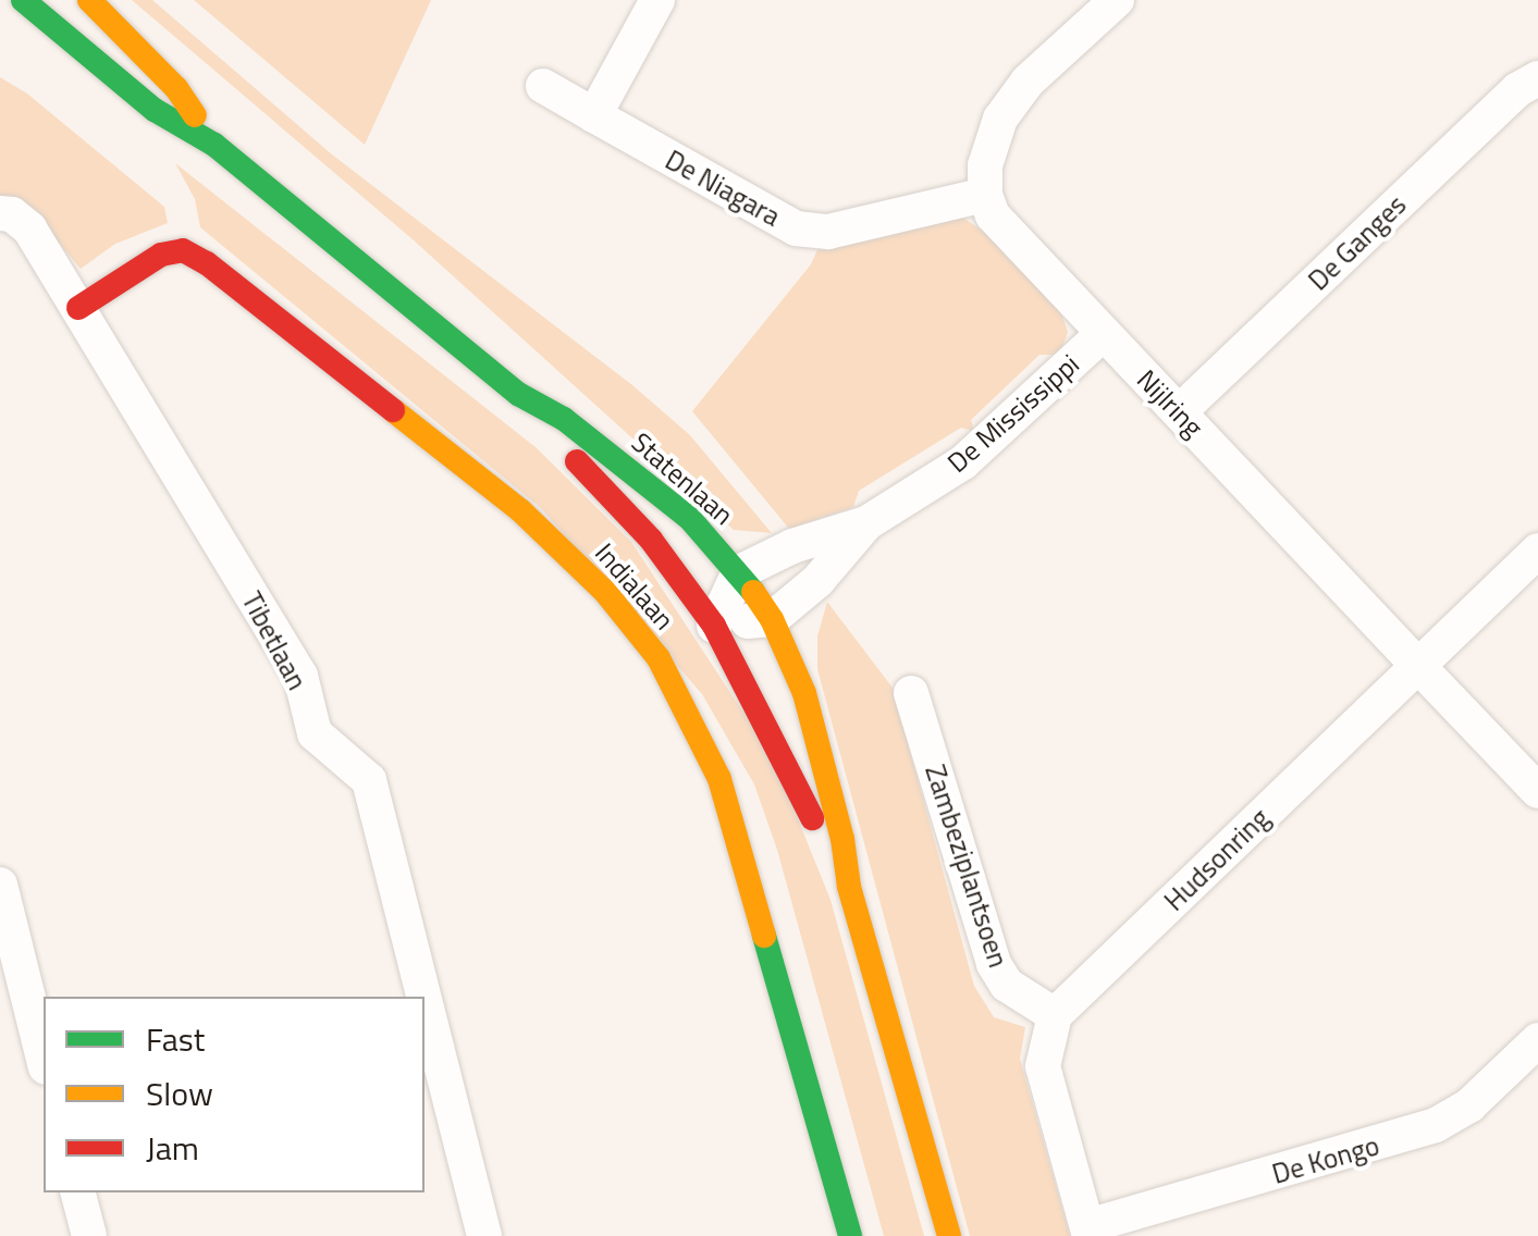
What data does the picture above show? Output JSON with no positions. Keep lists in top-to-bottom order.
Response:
{
  "streets": {
    "main road": ["Statenlaan", "Indialaan"],
    "street": [
      "De Niagara",
      "De Ganges",
      "Nijlring",
      "De Mississippi",
      "Tibetlaan",
      "Hudsonring",
      "Zambeziplantsoen",
      "De Kongo"
    ]
  },
  "crossings": [
    ["De Niagara", "Nijlring"],
    ["De Ganges", "Nijlring"],
    ["Nijlring", "De Mississippi"],
    ["Nijlring", "Hudsonring"],
    ["De Mississippi", "Statenlaan"],
    ["Indialaan", "Tibetlaan"],
    ["Hudsonring", "Zambeziplantsoen"]
  ],
  "legend": ["Fast", "Slow", "Jam"]
}
